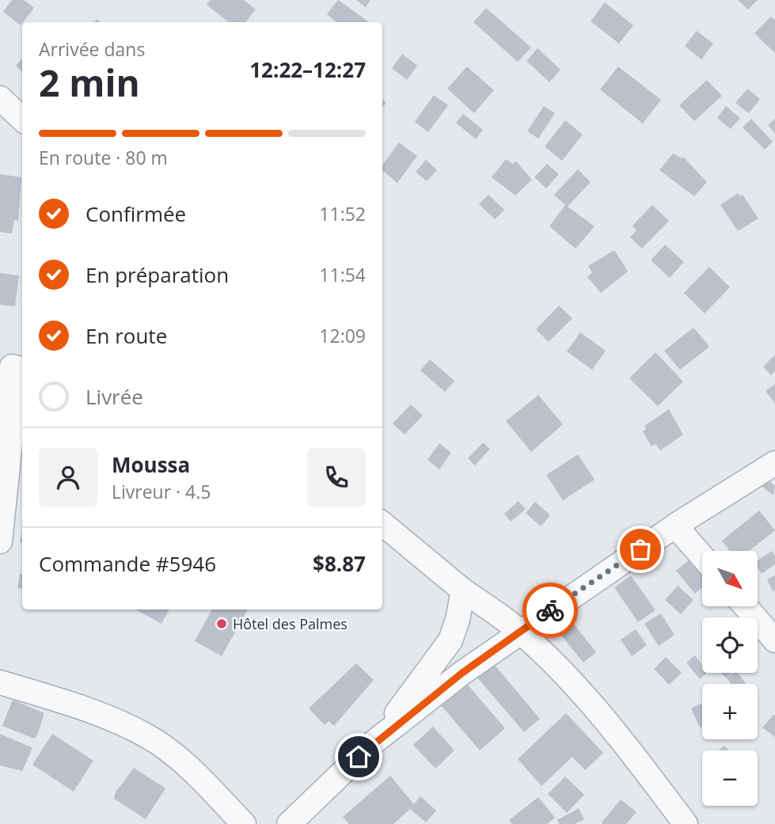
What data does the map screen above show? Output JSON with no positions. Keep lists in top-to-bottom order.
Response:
{
  "places": ["Hôtel des Palmes"],
  "north": "bottom right",
  "page": {
    "heading": ["2 min", "Arrivée dans", "12:22–12:27"],
    "panel": [
      "Moussa",
      "Livreur · 4.5",
      "Commande #5946",
      "$8.87"
    ],
    "bar": "En route · 80 m",
    "list": [
      ["Confirmée", "11:52"],
      ["En préparation", "11:54"],
      ["En route", "12:09"],
      "Livrée"
    ],
    "map_buttons": ["+", "−"]
  }
}
